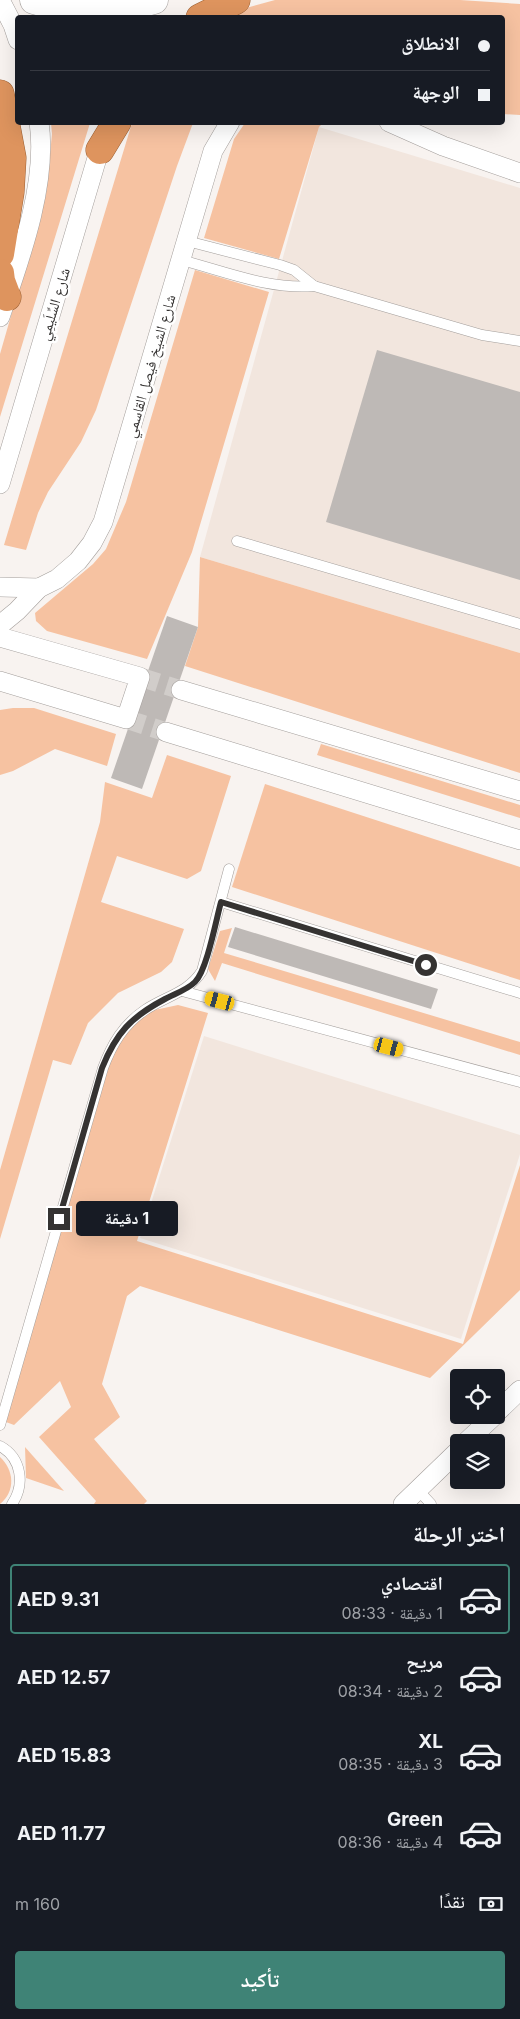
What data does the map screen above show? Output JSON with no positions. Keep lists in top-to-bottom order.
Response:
{
  "streets": {
    "street": ["شارع السِّلَيمِي", "شارع الشيخ فيصل القاسمي"]
  },
  "page": {
    "banner": ["الانطلاق", "الوجهة"],
    "bubble": "1 دقيقة",
    "heading": "اختر الرحلة",
    "list": [
      {
        "name": "اقتصادي",
        "note": "1 دقيقة · 08:33",
        "value": "AED 9.31"
      },
      {
        "name": "مريح",
        "note": "2 دقيقة · 08:34",
        "value": "AED 12.57"
      },
      {
        "name": "XL",
        "note": "3 دقيقة · 08:35",
        "value": "AED 15.83"
      },
      {
        "name": "Green",
        "note": "4 دقيقة · 08:36",
        "value": "AED 11.77"
      }
    ],
    "pay": ["نقدًا", "160 m"],
    "buttons": "تأكيد"
  }
}
